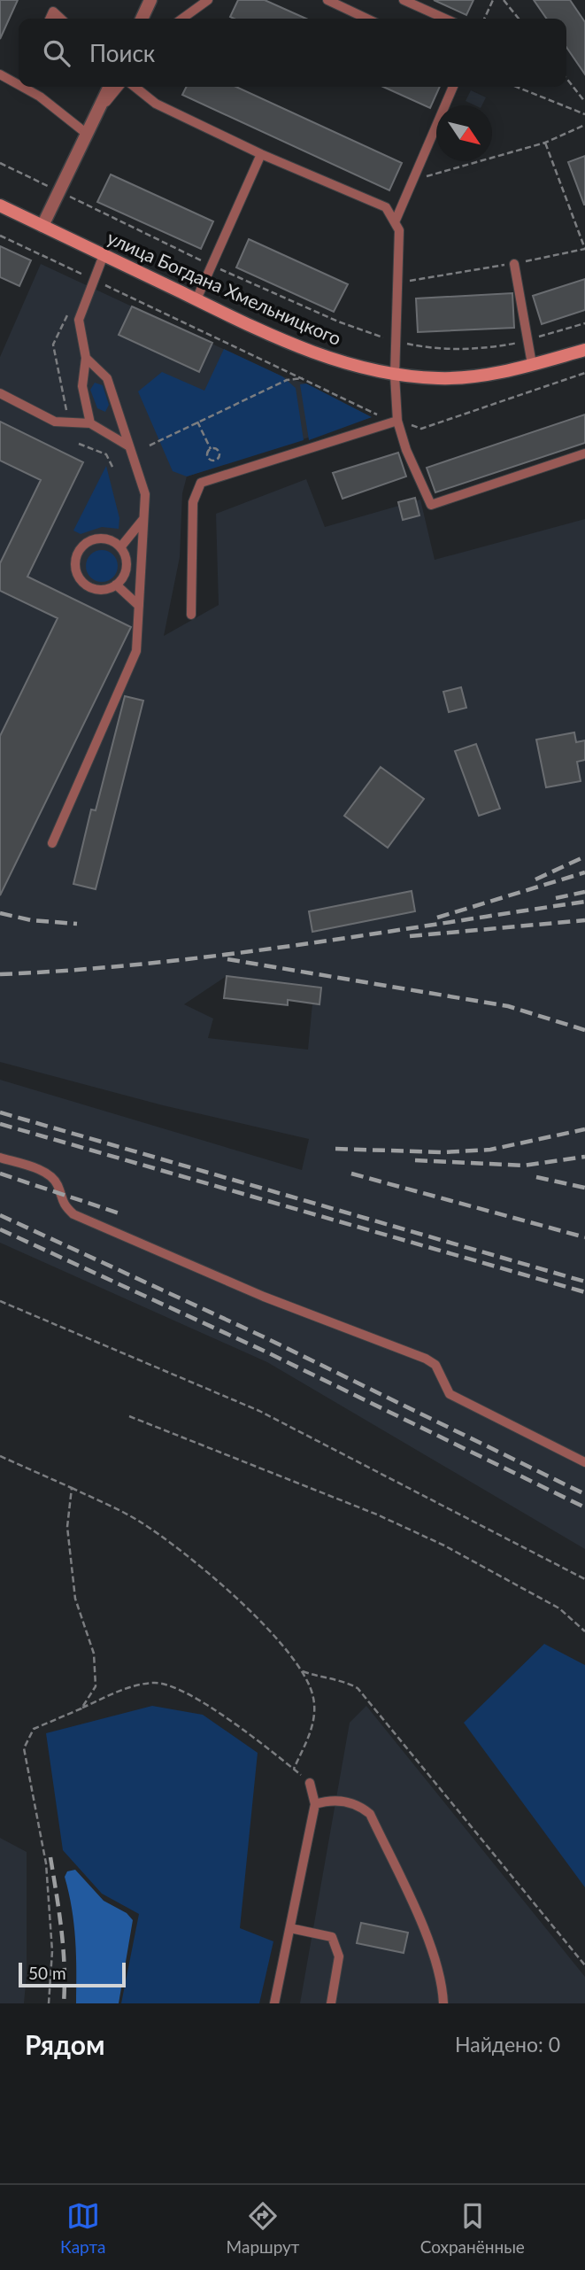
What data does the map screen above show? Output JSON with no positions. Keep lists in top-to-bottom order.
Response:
{
  "streets": {
    "main road": ["улица Богдана Хмельницкого"]
  },
  "scale_bar": "50 m",
  "north": "bottom right",
  "page": {
    "search": "Поиск",
    "scale": "50 m",
    "heading": ["Рядом", "Найдено: 0"],
    "nav": ["Карта", "Маршрут", "Сохранённые"]
  }
}
